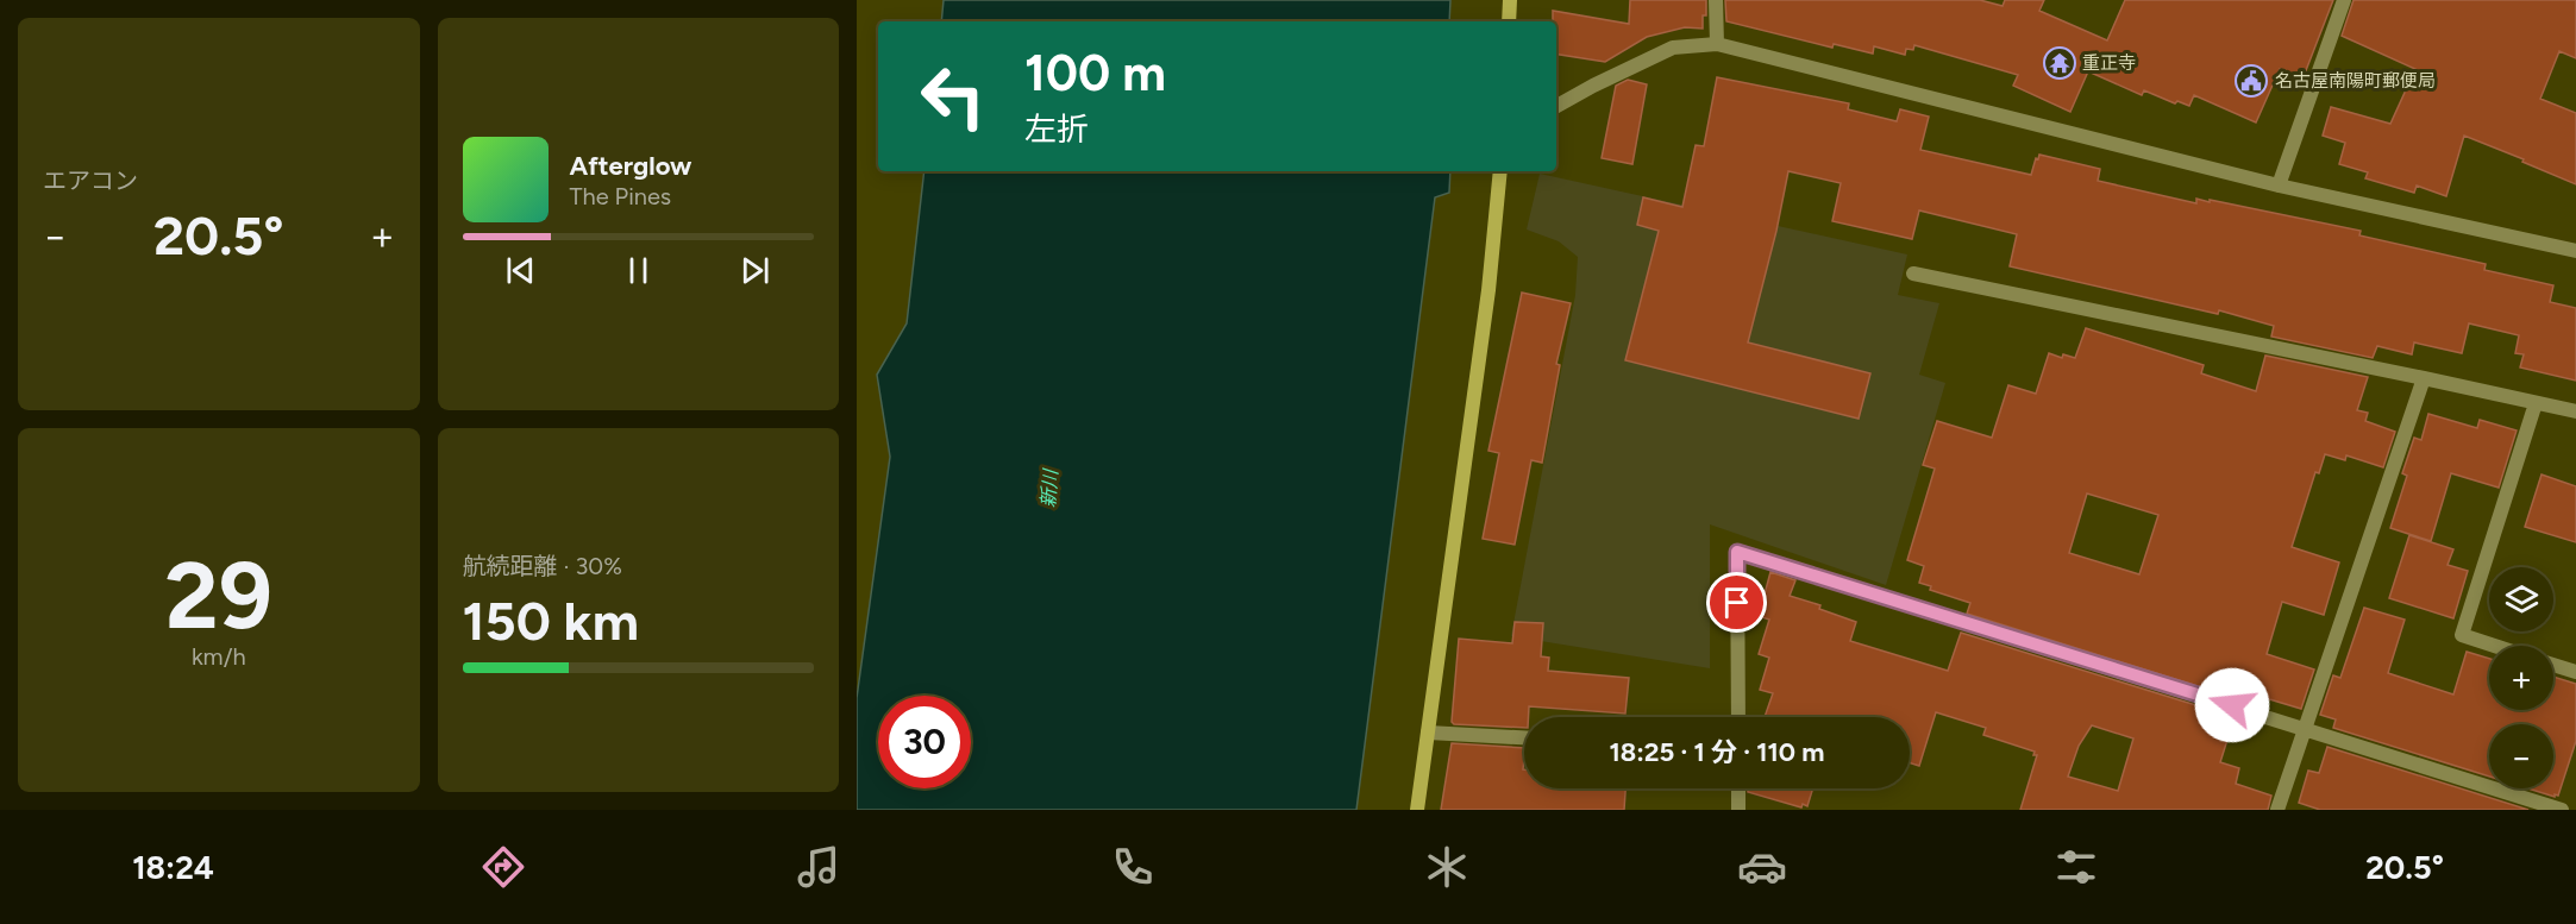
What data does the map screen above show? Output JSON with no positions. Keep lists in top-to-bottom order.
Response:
{
  "water": ["新川"],
  "places": {
    "temple": ["重正寺"],
    "public building": ["名古屋南陽町郵便局"]
  },
  "page": {
    "tile": [
      "エアコン",
      ["29", "km/h"],
      ["航続距離 · 30%", "150 km"]
    ],
    "turn": ["100 m", "左折"],
    "song": ["Afterglow", "The Pines"],
    "heat": ["−", "20.5°", "+"],
    "map_buttons": ["+", "−"],
    "limit": "30",
    "trip": "18:25 · 1 分 · 110 m",
    "tabs": ["18:24", "20.5°"]
  }
}
